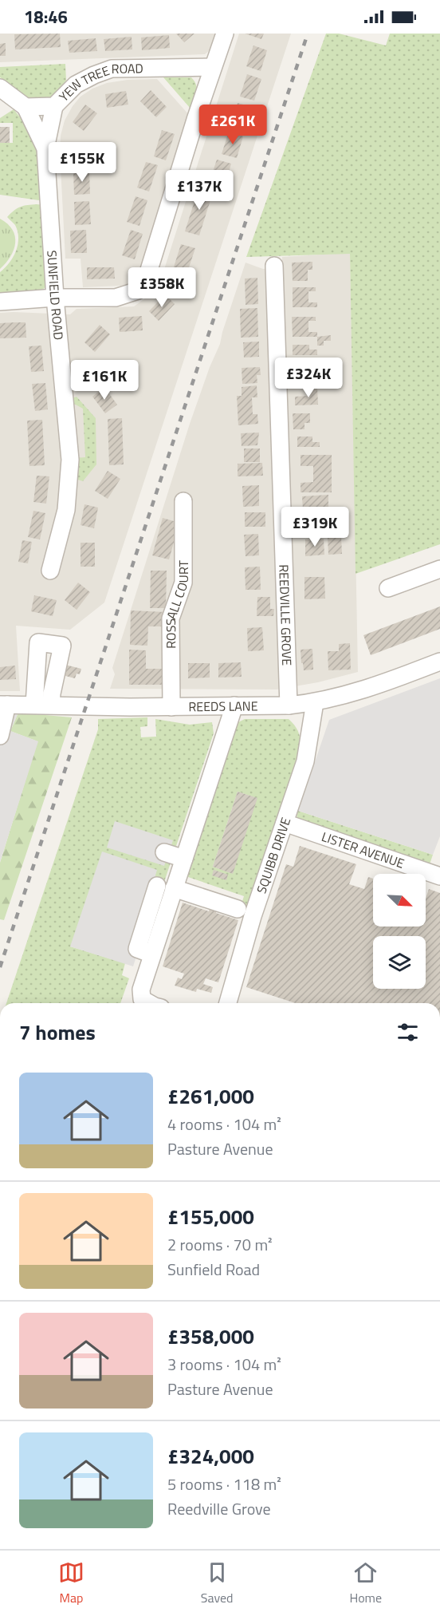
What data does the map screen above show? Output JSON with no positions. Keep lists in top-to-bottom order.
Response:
{
  "streets": {
    "street": [
      "YEW TREE ROAD",
      "SUNFIELD ROAD",
      "ROSSALL COURT",
      "REEDVILLE GROVE",
      "REEDS LANE",
      "LISTER AVENUE",
      "SQUIBB DRIVE"
    ]
  },
  "crossings": [
    ["YEW TREE ROAD", "SUNFIELD ROAD"],
    ["ROSSALL COURT", "REEDS LANE"],
    ["REEDVILLE GROVE", "REEDS LANE"],
    ["REEDS LANE", "SQUIBB DRIVE"],
    ["LISTER AVENUE", "SQUIBB DRIVE"]
  ],
  "north": "bottom right",
  "page": {
    "status": "18:46",
    "price": [
      "£261K",
      "£155K",
      "£137K",
      "£358K",
      "£324K",
      "£161K",
      "£319K"
    ],
    "heading": "7 homes",
    "list": [
      {
        "name": "£261,000",
        "note": "4 rooms · 104 m² · Pasture Avenue"
      },
      {
        "name": "£155,000",
        "note": "2 rooms · 70 m² · Sunfield Road"
      },
      {
        "name": "£358,000",
        "note": "3 rooms · 104 m² · Pasture Avenue"
      },
      {
        "name": "£324,000",
        "note": "5 rooms · 118 m² · Reedville Grove"
      }
    ],
    "tabs": ["Map", "Saved", "Home"]
  }
}
